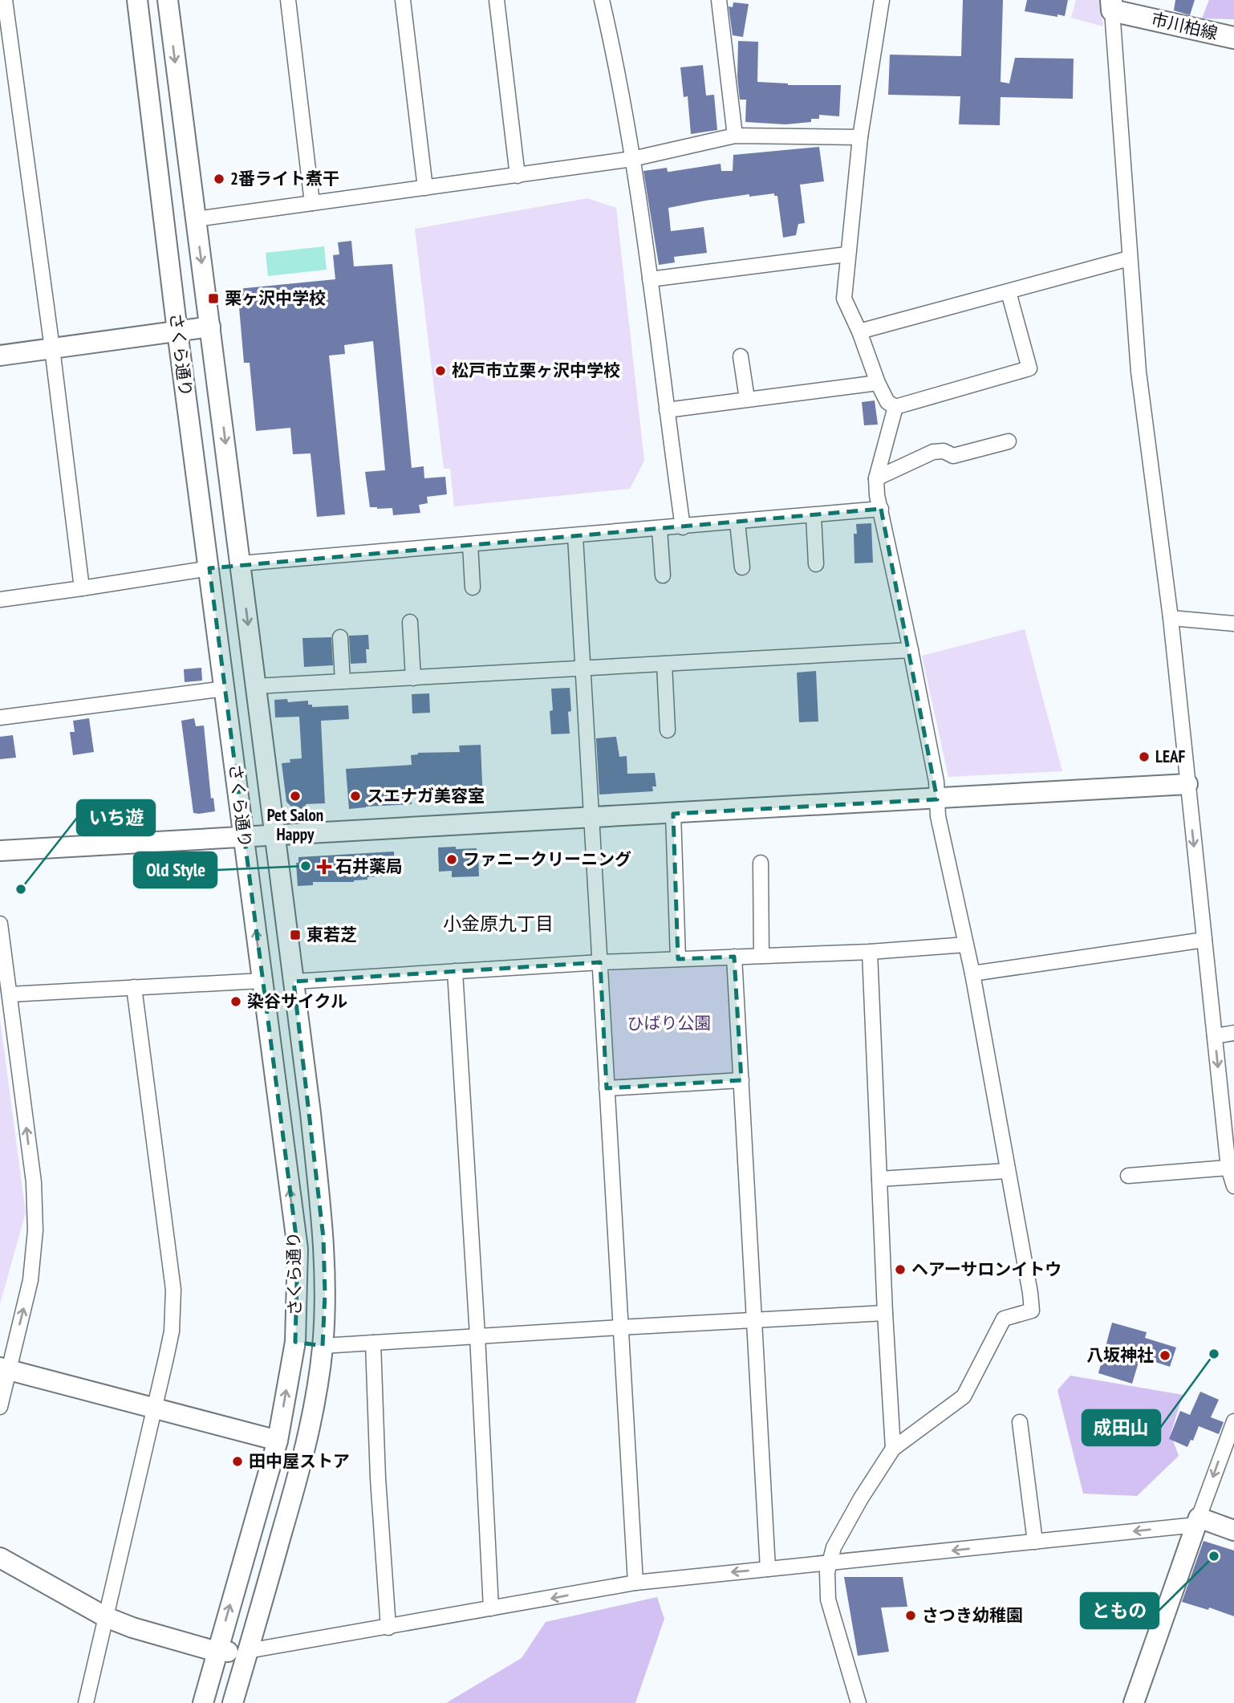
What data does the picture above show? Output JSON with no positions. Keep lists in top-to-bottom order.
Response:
{
  "streets": {
    "main road": ["市川柏線"],
    "street": ["さくら通り"]
  },
  "districts": ["小金原九丁目"],
  "parks": ["ひばり公園"],
  "places": {
    "other": [
      "2番ライト煮干",
      "松戸市立栗ヶ沢中学校",
      "LEAF",
      "Pet Salon Happy",
      "スエナガ美容室",
      "ファニークリーニング",
      "Old Style",
      "いち遊",
      "染谷サイクル",
      "ヘアーサロンイトウ",
      "成田山",
      "八坂神社",
      "田中屋ストア",
      "ともの",
      "さつき幼稚園"
    ],
    "transit": ["栗ヶ沢中学校", "東若芝"],
    "health": ["石井薬局"]
  }
}
